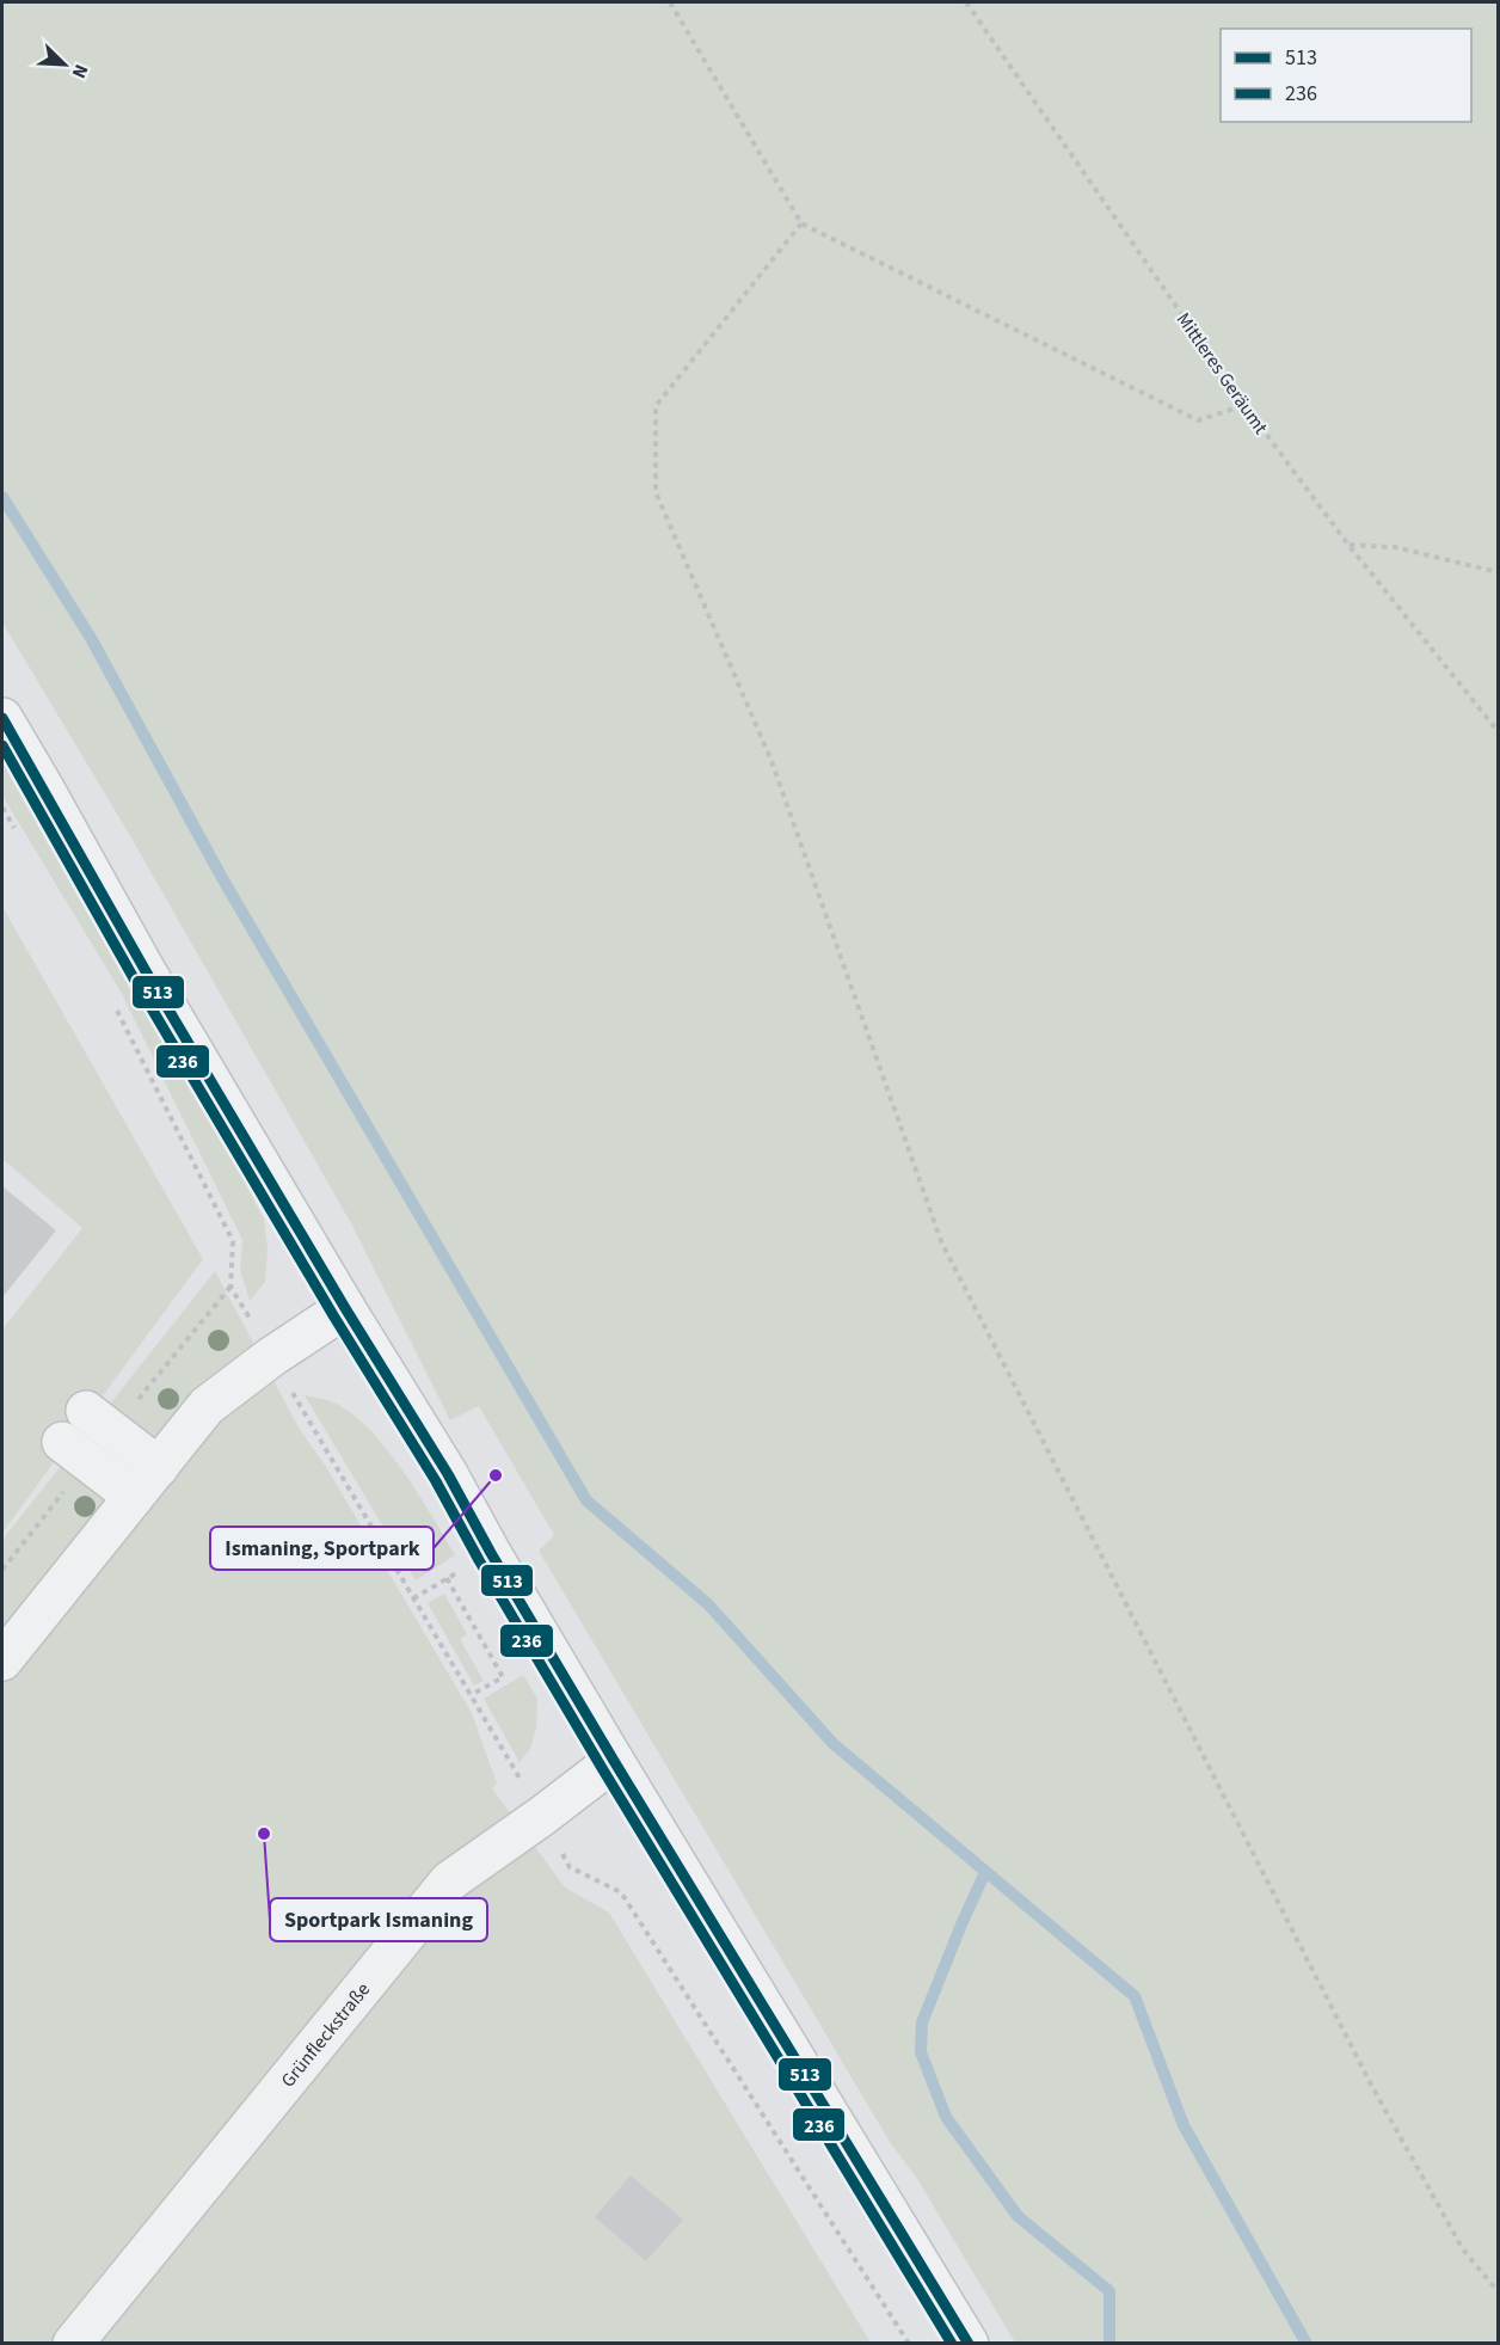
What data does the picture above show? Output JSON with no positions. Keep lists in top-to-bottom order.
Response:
{
  "streets": {
    "street": ["Grünfleckstraße"],
    "path": ["Mittleres Geräumt"]
  },
  "places": ["Ismaning, Sportpark", "Sportpark Ismaning"],
  "lines": ["transit line 513", "transit line 236"],
  "legend": ["513", "236"],
  "north": "bottom right"
}
